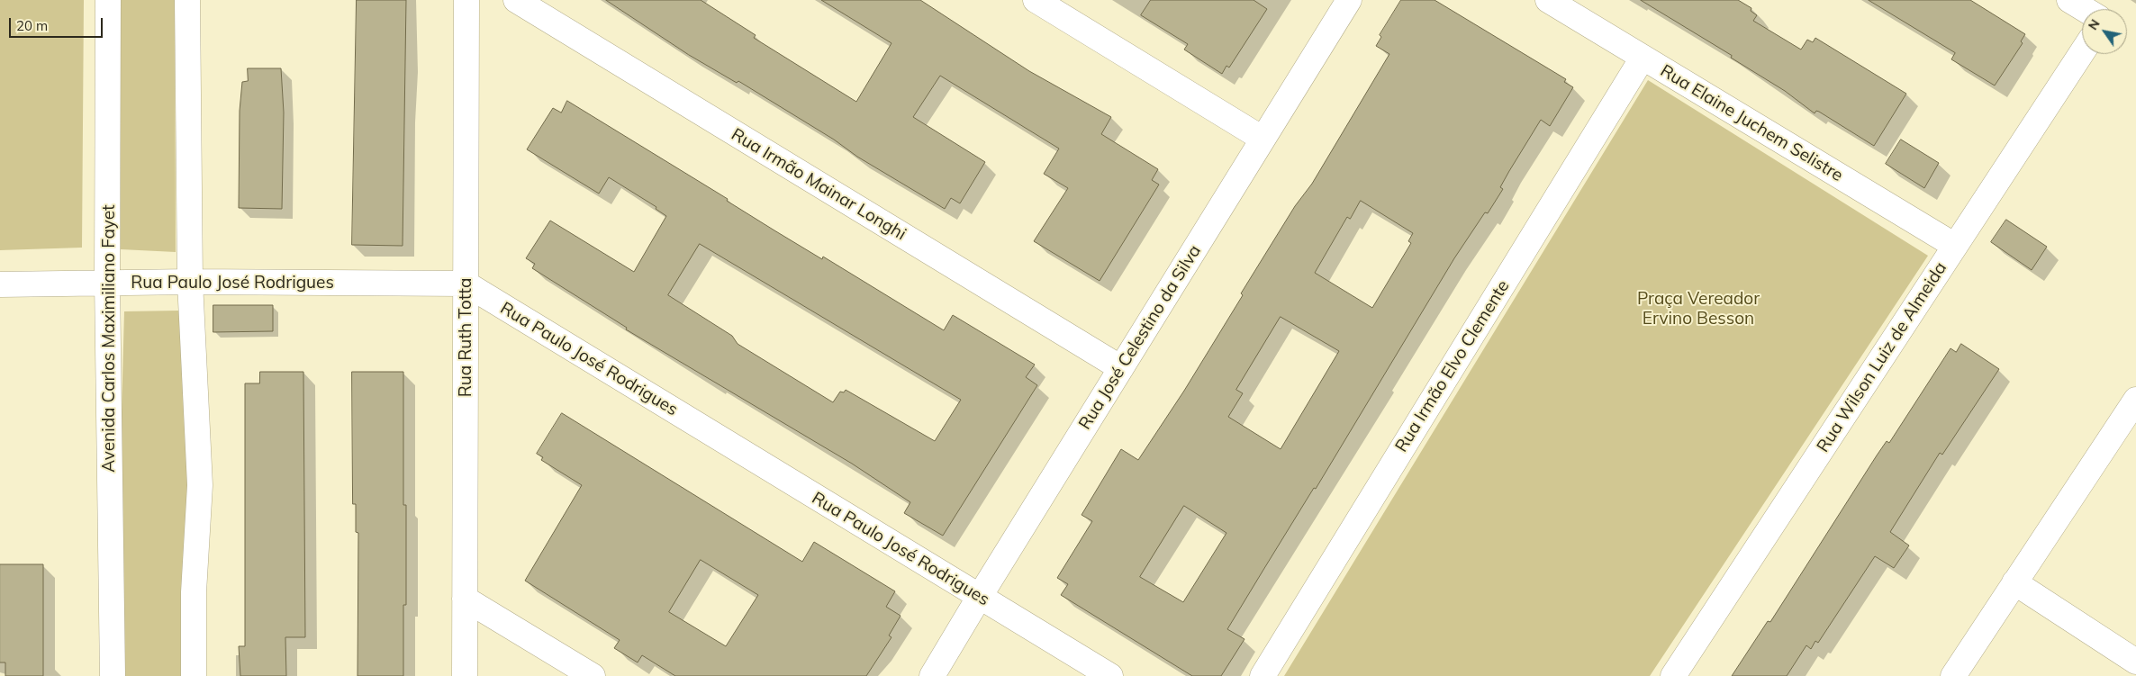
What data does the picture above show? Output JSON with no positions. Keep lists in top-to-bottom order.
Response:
{
  "streets": {
    "street": [
      "Rua Elaine Juchem Selistre",
      "Rua Irmão Mainar Longhi",
      "Rua Paulo José Rodrigues",
      "Rua Ruth Totta",
      "Rua José Celestino da Silva",
      "Avenida Carlos Maximiliano Fayet",
      "Rua Wilson Luiz de Almeida",
      "Rua Irmão Elvo Clemente"
    ]
  },
  "crossings": [
    ["Rua Elaine Juchem Selistre", "Rua Wilson Luiz de Almeida"],
    ["Rua Elaine Juchem Selistre", "Rua Irmão Elvo Clemente"],
    ["Rua Irmão Mainar Longhi", "Rua José Celestino da Silva"],
    ["Rua Paulo José Rodrigues", "Rua Ruth Totta"],
    ["Rua Paulo José Rodrigues", "Rua José Celestino da Silva"],
    ["Rua Paulo José Rodrigues", "Avenida Carlos Maximiliano Fayet"]
  ],
  "parks": ["Praça Vereador Ervino Besson"],
  "scale_bar": "20 m",
  "north": "top left"
}
